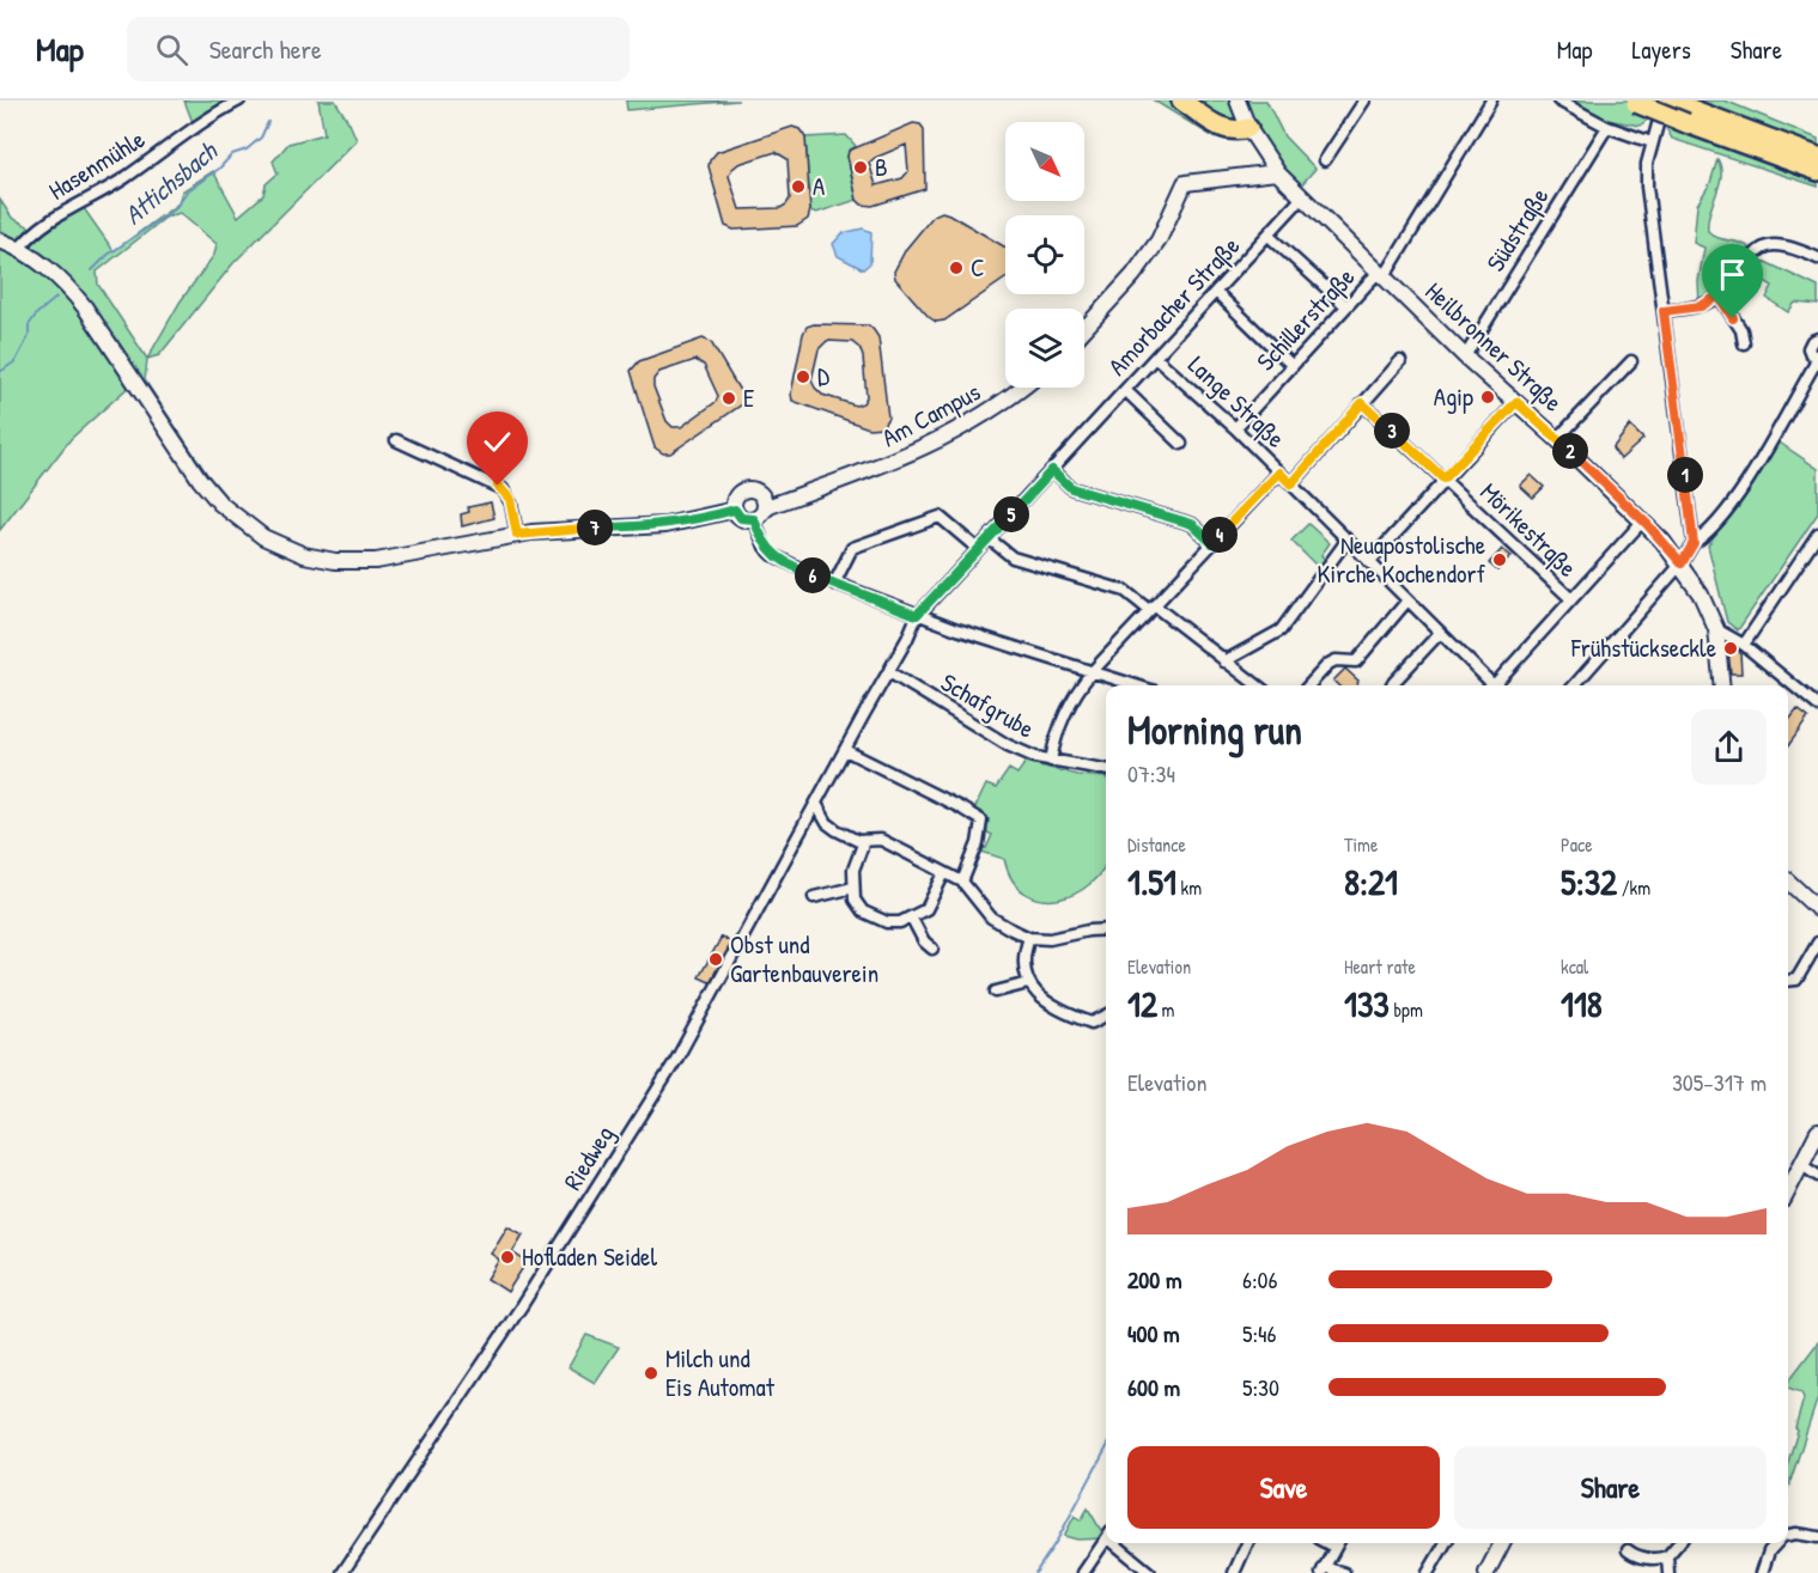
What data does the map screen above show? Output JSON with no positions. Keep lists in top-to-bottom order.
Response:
{
  "streets": {
    "street": [
      "Hasenmühle",
      "Südstraße",
      "Amorbacher Straße",
      "Schillerstraße",
      "Heilbronner Straße",
      "Lange Straße",
      "Am Campus",
      "Mörikestraße",
      "Schafgrube",
      "Riedweg"
    ]
  },
  "crossings": [
    ["Südstraße", "Heilbronner Straße"],
    ["Amorbacher Straße", "Heilbronner Straße"],
    ["Amorbacher Straße", "Lange Straße"],
    ["Amorbacher Straße", "Schafgrube"],
    ["Amorbacher Straße", "Riedweg"],
    ["Schillerstraße", "Heilbronner Straße"],
    ["Schillerstraße", "Lange Straße"]
  ],
  "water": ["Attichsbach"],
  "places": [
    "B",
    "A",
    "C",
    "D",
    "Agip",
    "E",
    "Neuapostolische Kirche Kochendorf",
    "Frühstückseckle",
    "Obst und Gartenbauverein",
    "Hofladen Seidel",
    "Milch und Eis Automat"
  ],
  "north": "bottom right",
  "page": {
    "header": "Map",
    "search": "Search here",
    "nav": ["Map", "Layers", "Share"],
    "pins": [
      "3",
      "2",
      "1",
      "5",
      "7",
      "4",
      "6"
    ],
    "heading": ["Morning run", "07:34"],
    "stats": [
      ["Distance", "1.51 km"],
      ["Time", "8:21"],
      ["Pace", "5:32 /km"],
      ["Elevation", "12 m"],
      ["Heart rate", "133 bpm"],
      ["kcal", "118"]
    ],
    "chart": ["Elevation", "305–317 m"],
    "list": [
      {
        "name": "200 m",
        "note": "6:06"
      },
      {
        "name": "400 m",
        "note": "5:46"
      },
      {
        "name": "600 m",
        "note": "5:30"
      }
    ],
    "buttons": ["Save", "Share"]
  }
}
